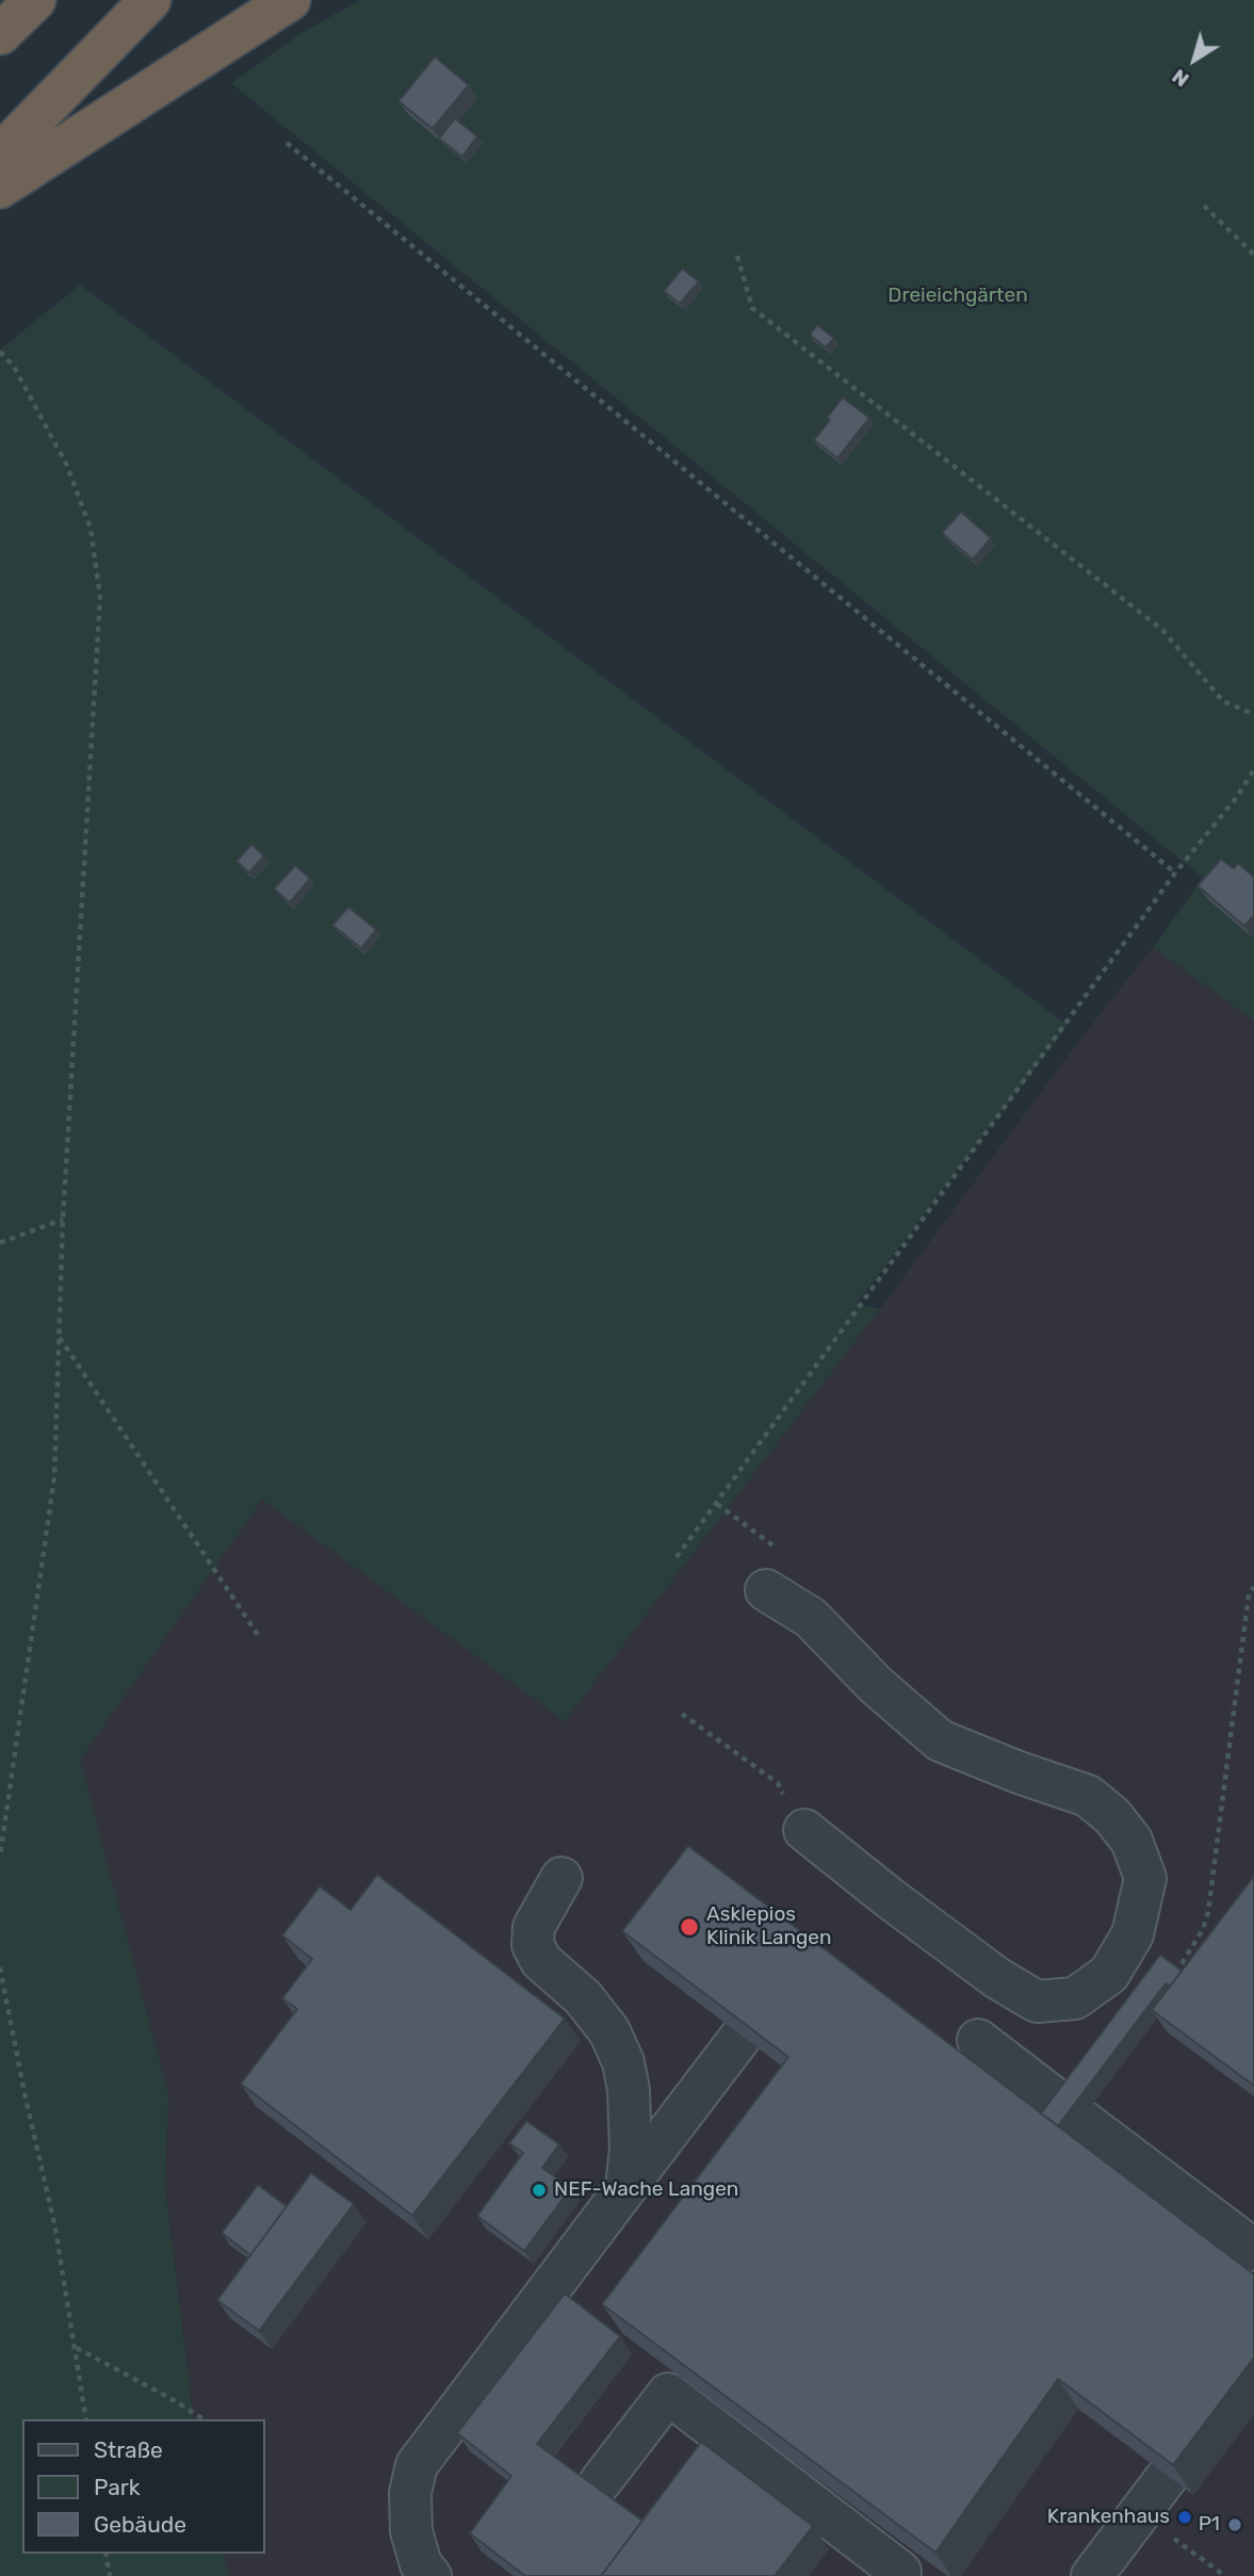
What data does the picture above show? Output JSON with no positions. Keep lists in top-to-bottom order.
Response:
{
  "parks": ["Dreieichgärten"],
  "places": [
    "Asklepios Klinik Langen",
    "NEF-Wache Langen",
    "Krankenhaus",
    "P1"
  ],
  "legend": ["Straße", "Park", "Gebäude"],
  "north": "bottom left"
}
